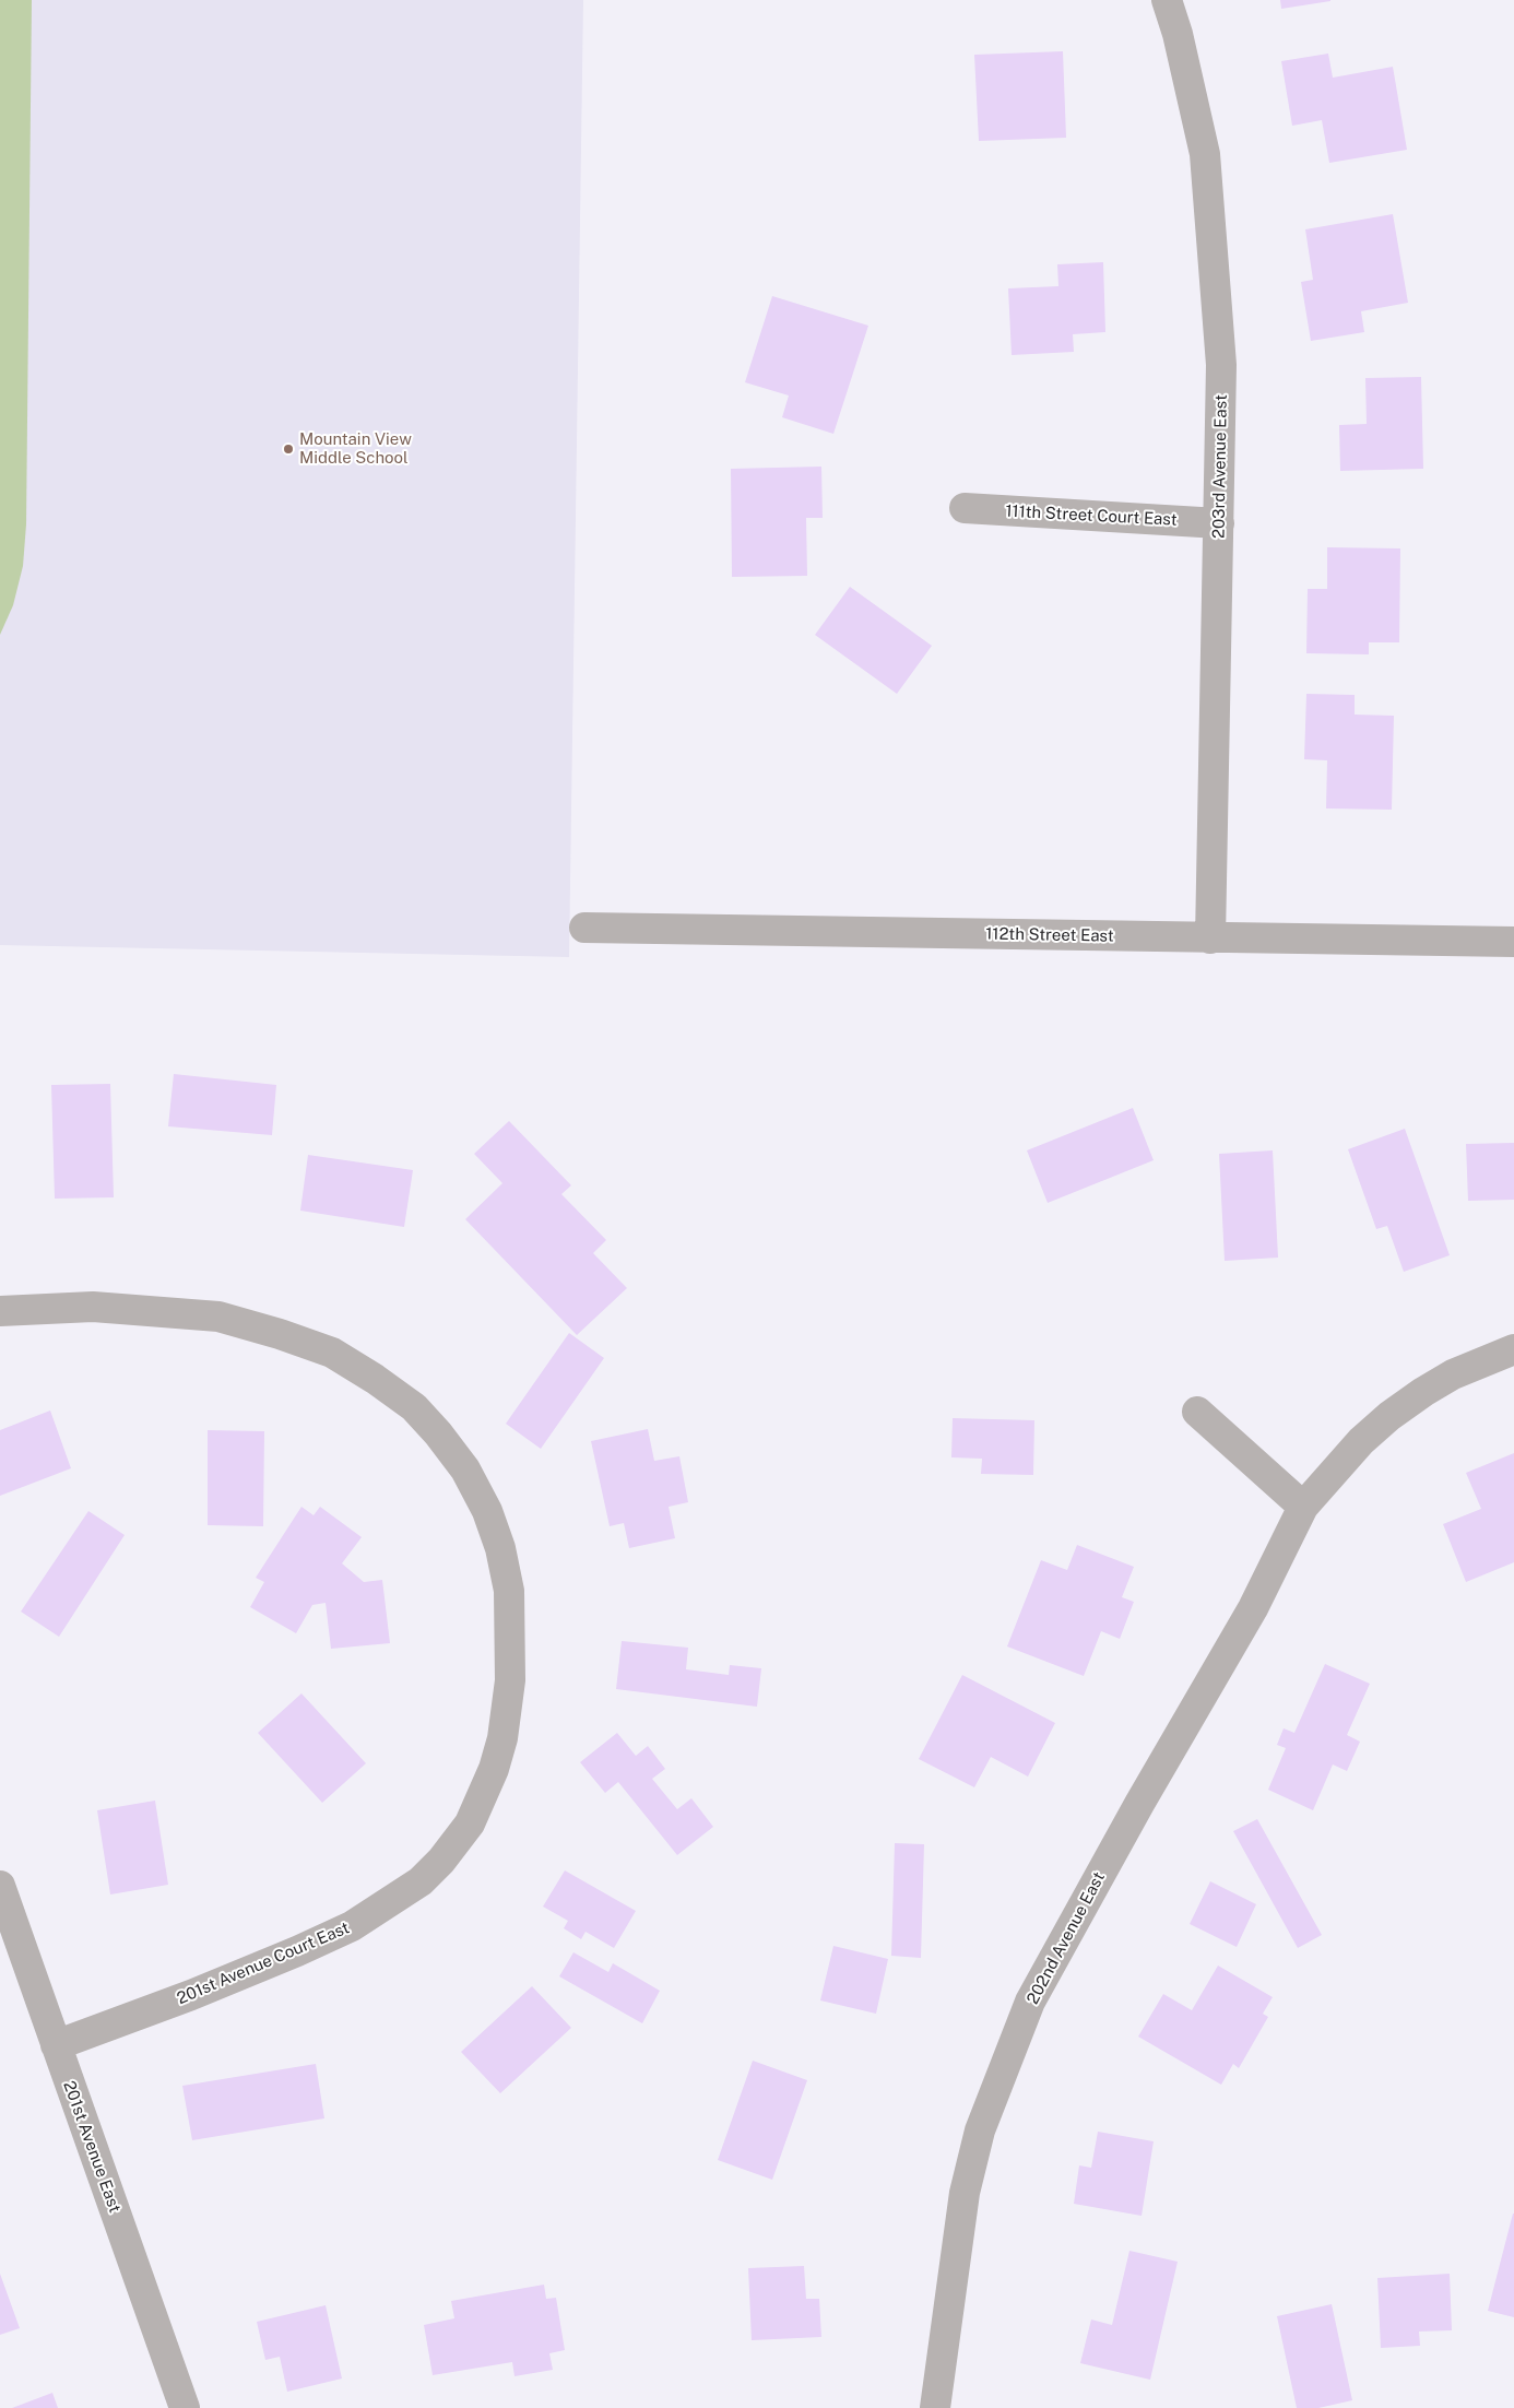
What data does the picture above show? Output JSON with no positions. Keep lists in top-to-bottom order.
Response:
{
  "streets": {
    "street": [
      "203rd Avenue East",
      "111th Street Court East",
      "112th Street East",
      "202nd Avenue East",
      "201st Avenue Court East",
      "201st Avenue East"
    ]
  },
  "crossings": [
    ["203rd Avenue East", "111th Street Court East"],
    ["203rd Avenue East", "112th Street East"],
    ["201st Avenue Court East", "201st Avenue East"]
  ],
  "places": ["Mountain View Middle School"]
}
